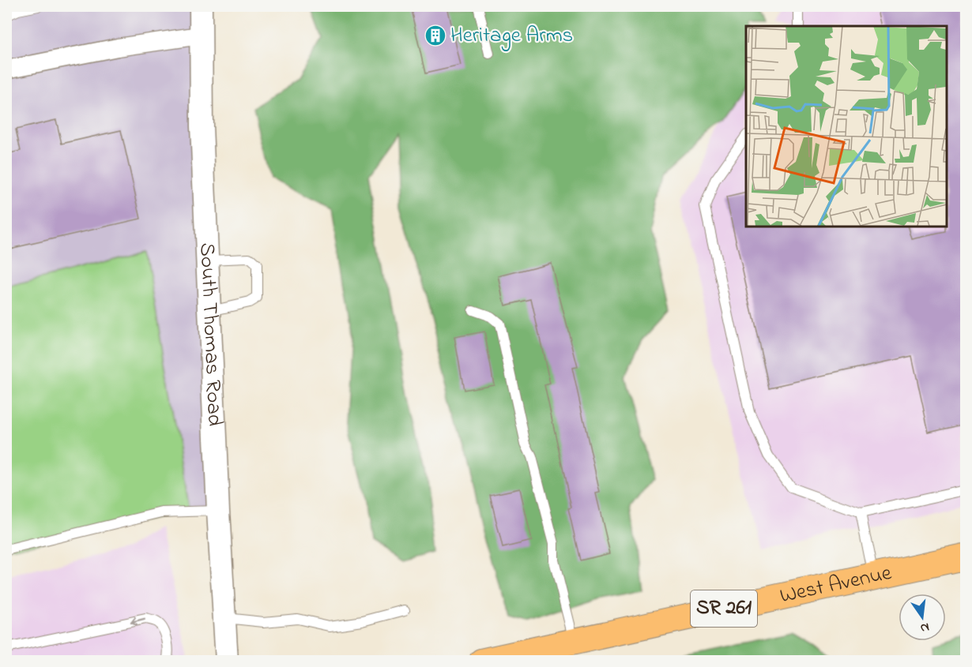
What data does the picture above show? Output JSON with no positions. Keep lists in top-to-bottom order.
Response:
{
  "streets": {
    "main road": ["West Avenue", "SR 261"],
    "street": ["South Thomas Road"]
  },
  "places": {
    "building": ["Heritage Arms"]
  },
  "north": "bottom"
}
